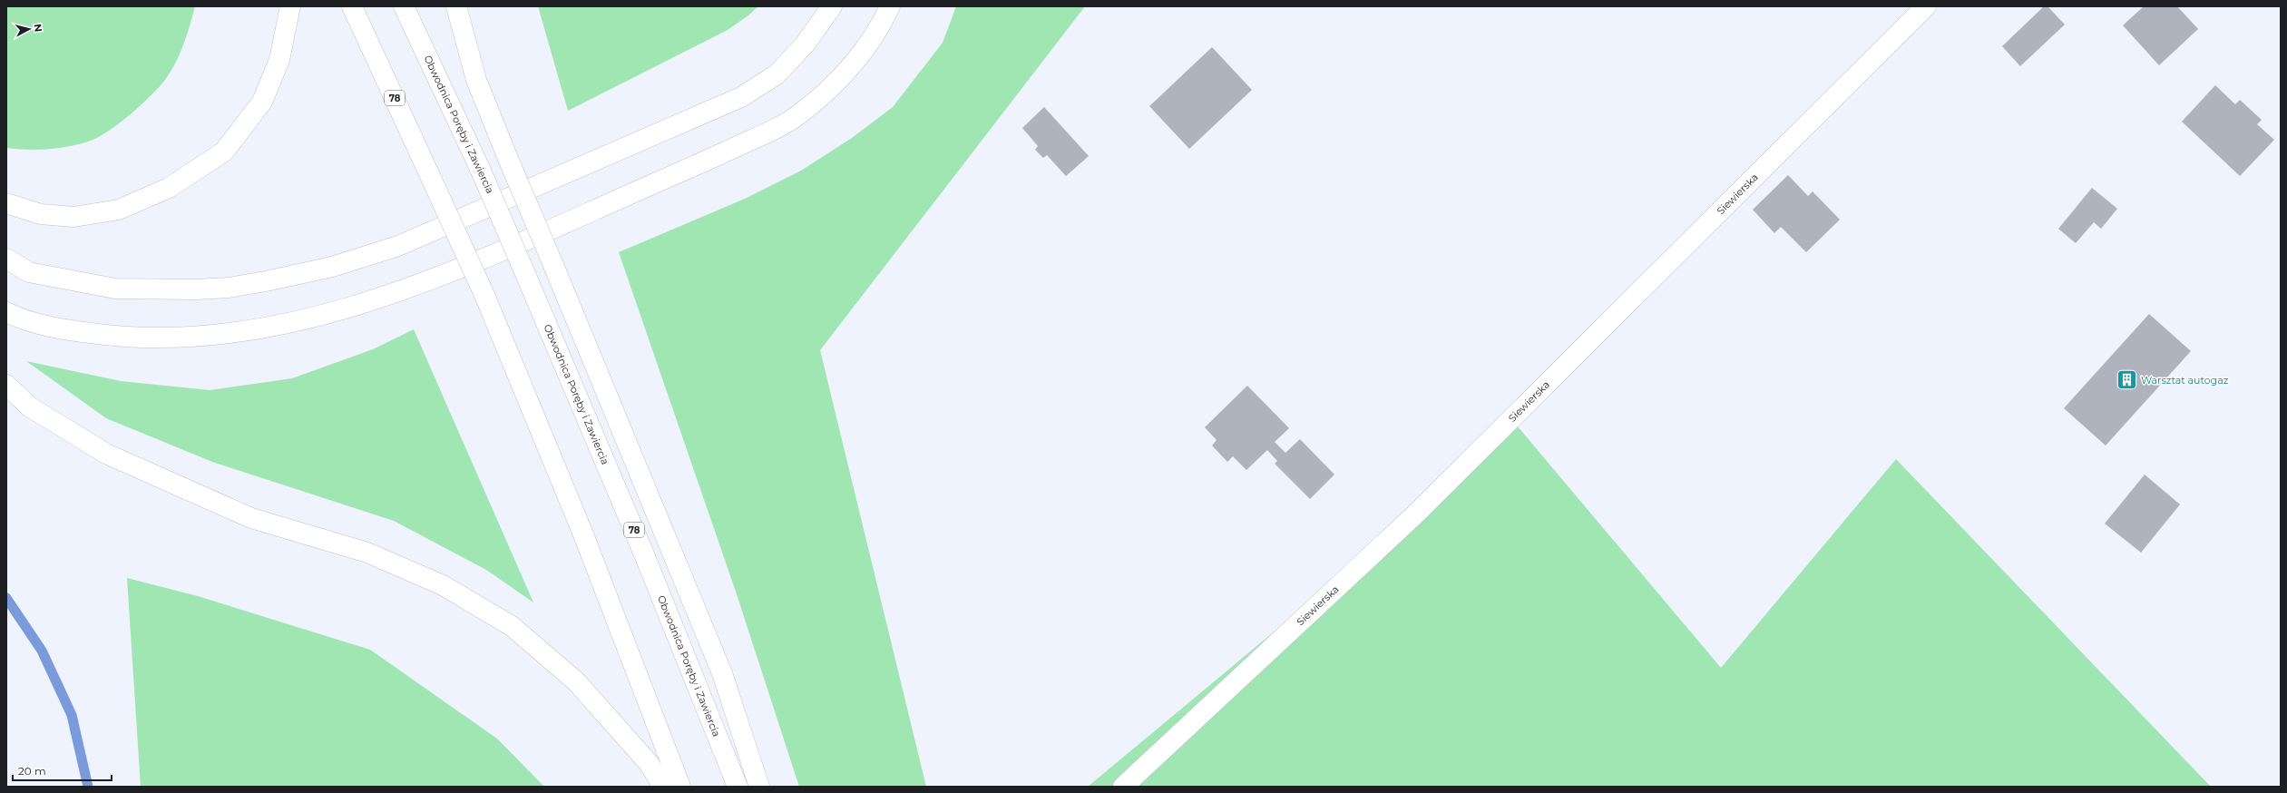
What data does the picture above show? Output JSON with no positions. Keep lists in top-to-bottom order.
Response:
{
  "streets": {
    "main road": ["78", "Obwodnica Poręby i Zawiercia", "Siewierska"]
  },
  "places": {
    "building": ["Warsztat autogaz"]
  },
  "scale_bar": "20 m",
  "north": "right"
}
